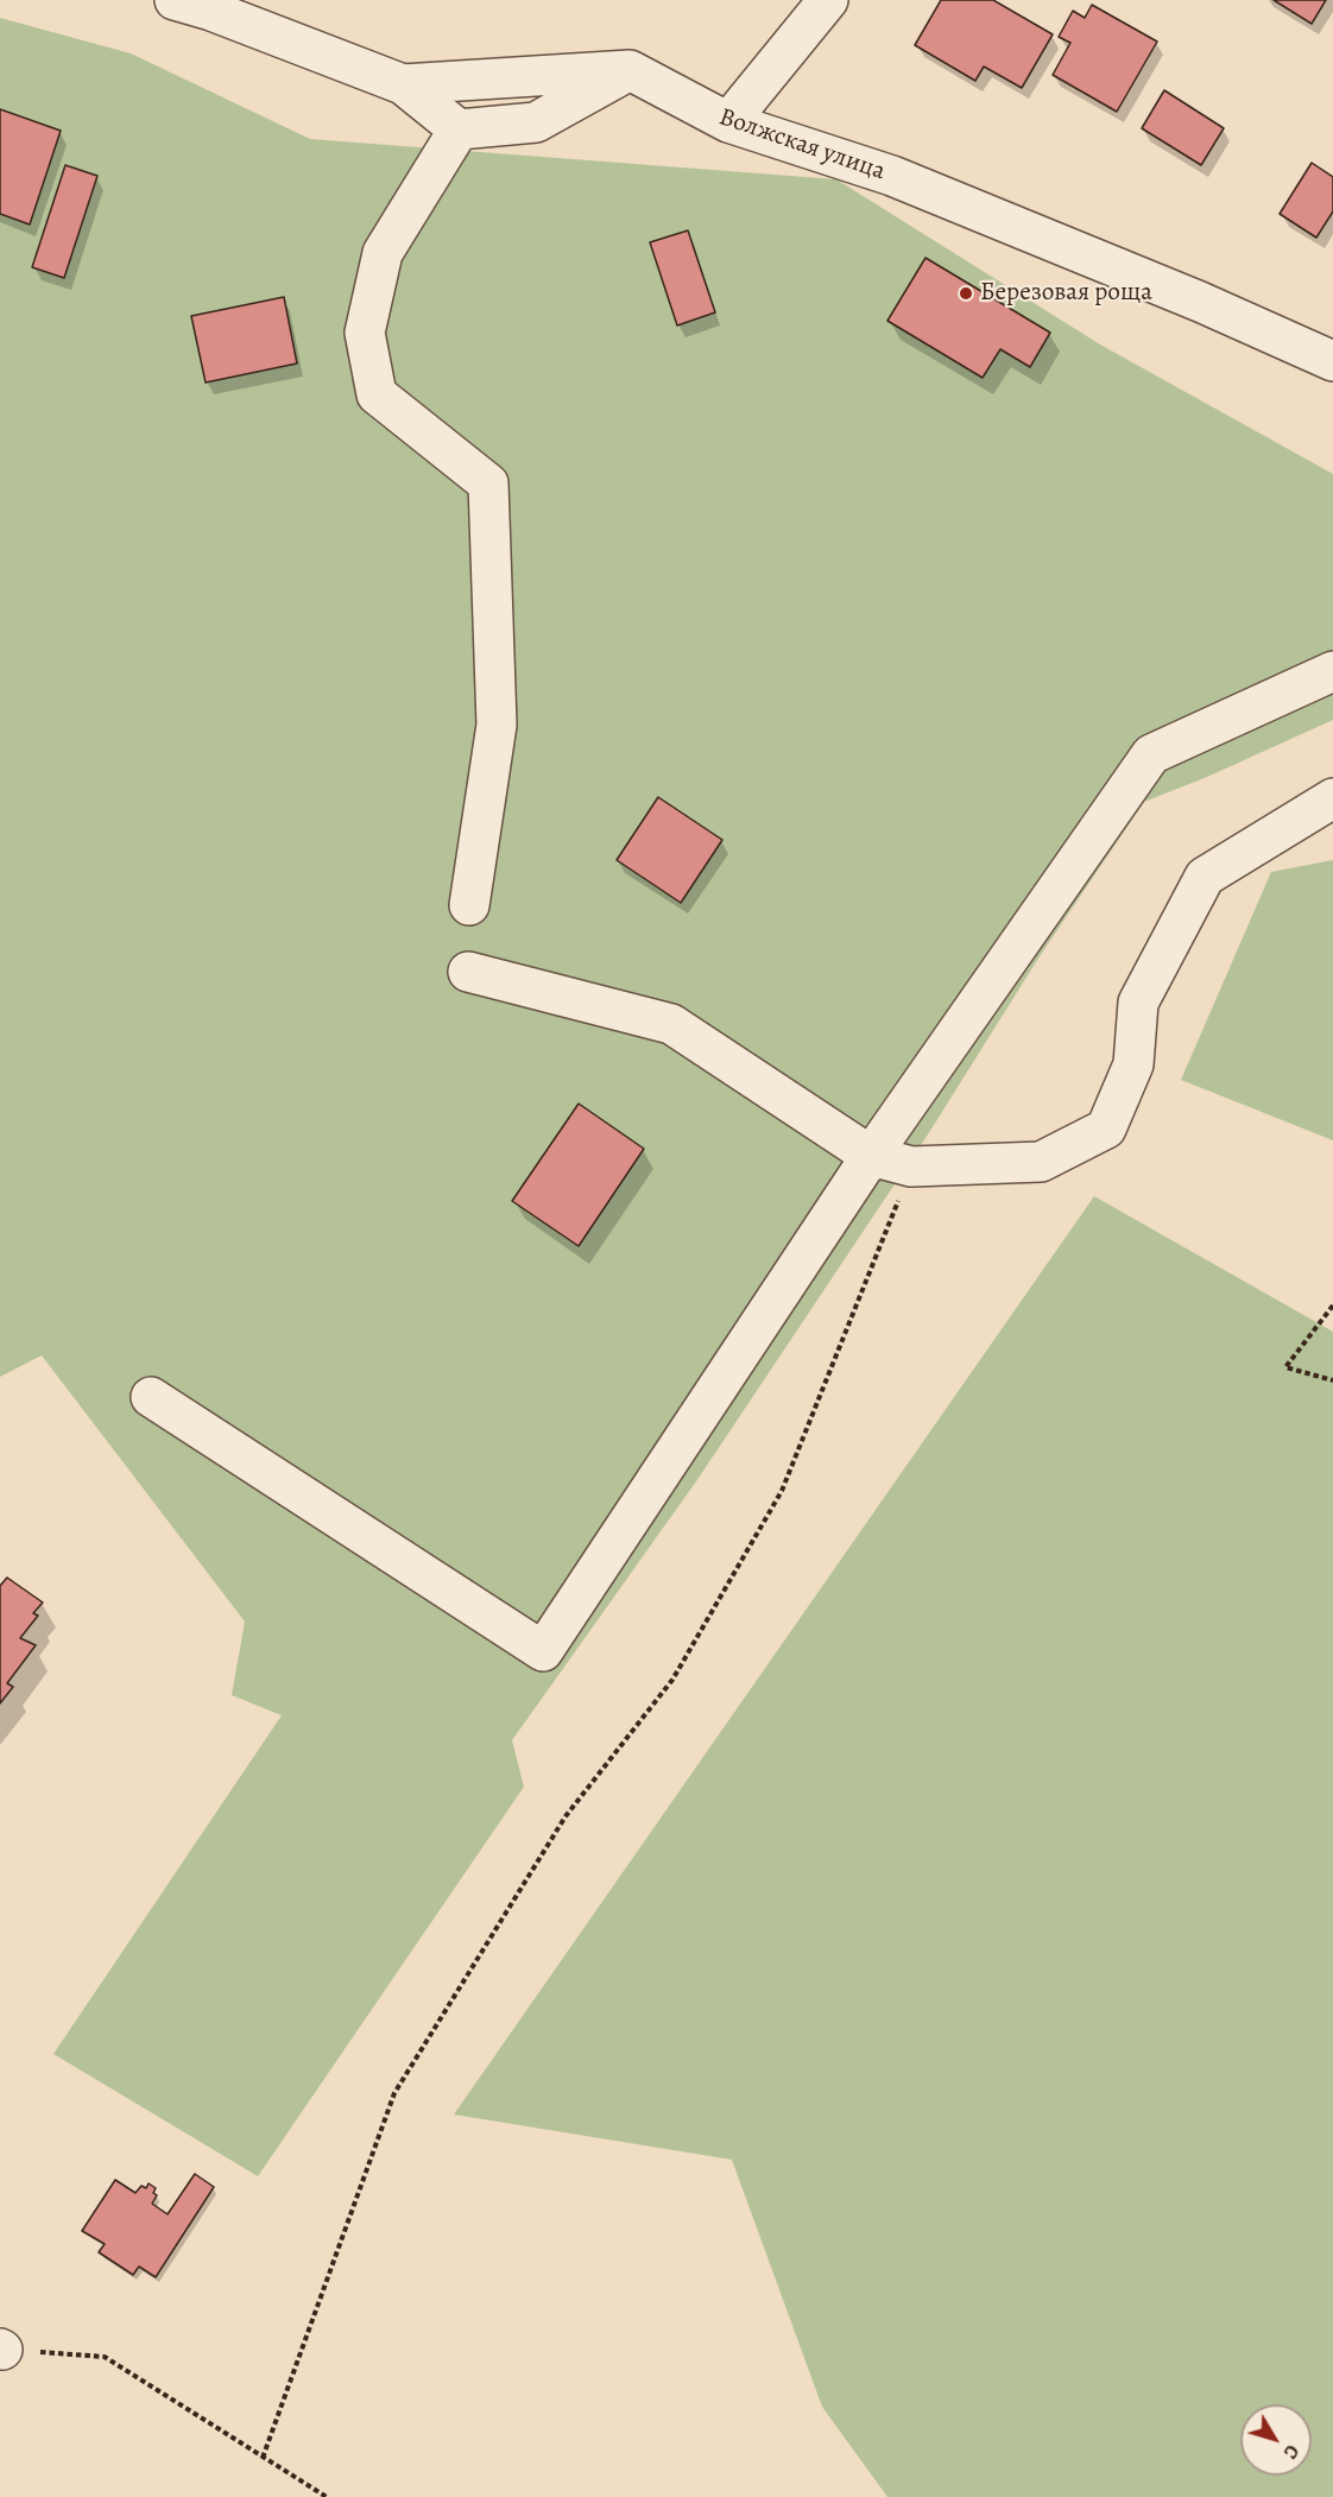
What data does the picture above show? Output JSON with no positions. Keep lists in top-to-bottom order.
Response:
{
  "streets": {
    "street": ["Волжская улица"]
  },
  "places": ["Березовая роща"],
  "north": "bottom right"
}
